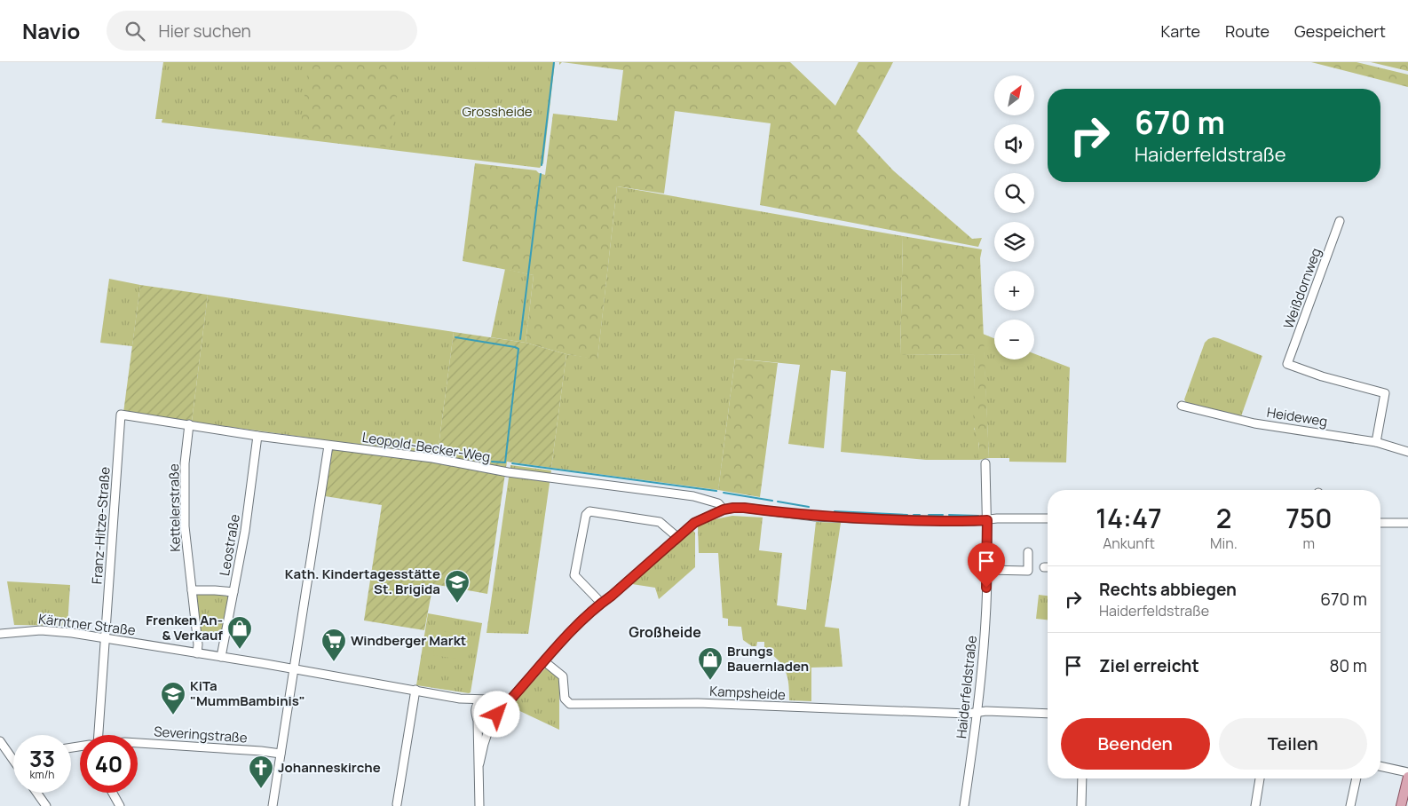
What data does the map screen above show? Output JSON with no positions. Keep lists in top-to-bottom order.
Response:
{
  "streets": {
    "street": [
      "Weißdornweg",
      "Heideweg",
      "Leopold-Becker-Weg",
      "Kettelerstraße",
      "Franz-Hitze-Straße",
      "Leostraße",
      "Kärntner Straße",
      "Haiderfeldstraße",
      "Kampsheide",
      "Severingstraße"
    ]
  },
  "crossings": [
    ["Weißdornweg", "Heideweg"],
    ["Leopold-Becker-Weg", "Kettelerstraße"],
    ["Leopold-Becker-Weg", "Franz-Hitze-Straße"],
    ["Leopold-Becker-Weg", "Leostraße"],
    ["Kettelerstraße", "Kärntner Straße"],
    ["Franz-Hitze-Straße", "Kärntner Straße"],
    ["Leostraße", "Kärntner Straße"],
    ["Haiderfeldstraße", "Kampsheide"]
  ],
  "districts": ["Großheide"],
  "parks": ["Grossheide"],
  "places": {
    "school or university": ["Kath. Kindertagesstätte St. Brigida", "KiTa \"MummBambinis\""],
    "shop": ["Frenken An- & Verkauf", "Brungs Bauernladen"],
    "supermarket": ["Windberger Markt"],
    "church": ["Johanneskirche"]
  },
  "north": "top right",
  "page": {
    "header": "Navio",
    "search": "Hier suchen",
    "nav": ["Karte", "Route", "Gespeichert"],
    "map_buttons": ["+", "−"],
    "turn": ["670 m", "Haiderfeldstraße"],
    "eta": [
      "14:47",
      "Ankunft",
      "2",
      "Min.",
      "750",
      "m"
    ],
    "list": [
      {
        "name": "Rechts abbiegen",
        "note": "Haiderfeldstraße",
        "value": "670 m"
      },
      {
        "name": "Ziel erreicht",
        "value": "80 m"
      }
    ],
    "buttons": ["Beenden", "Teilen"],
    "speed": "33 km/h",
    "limit": "40"
  }
}
